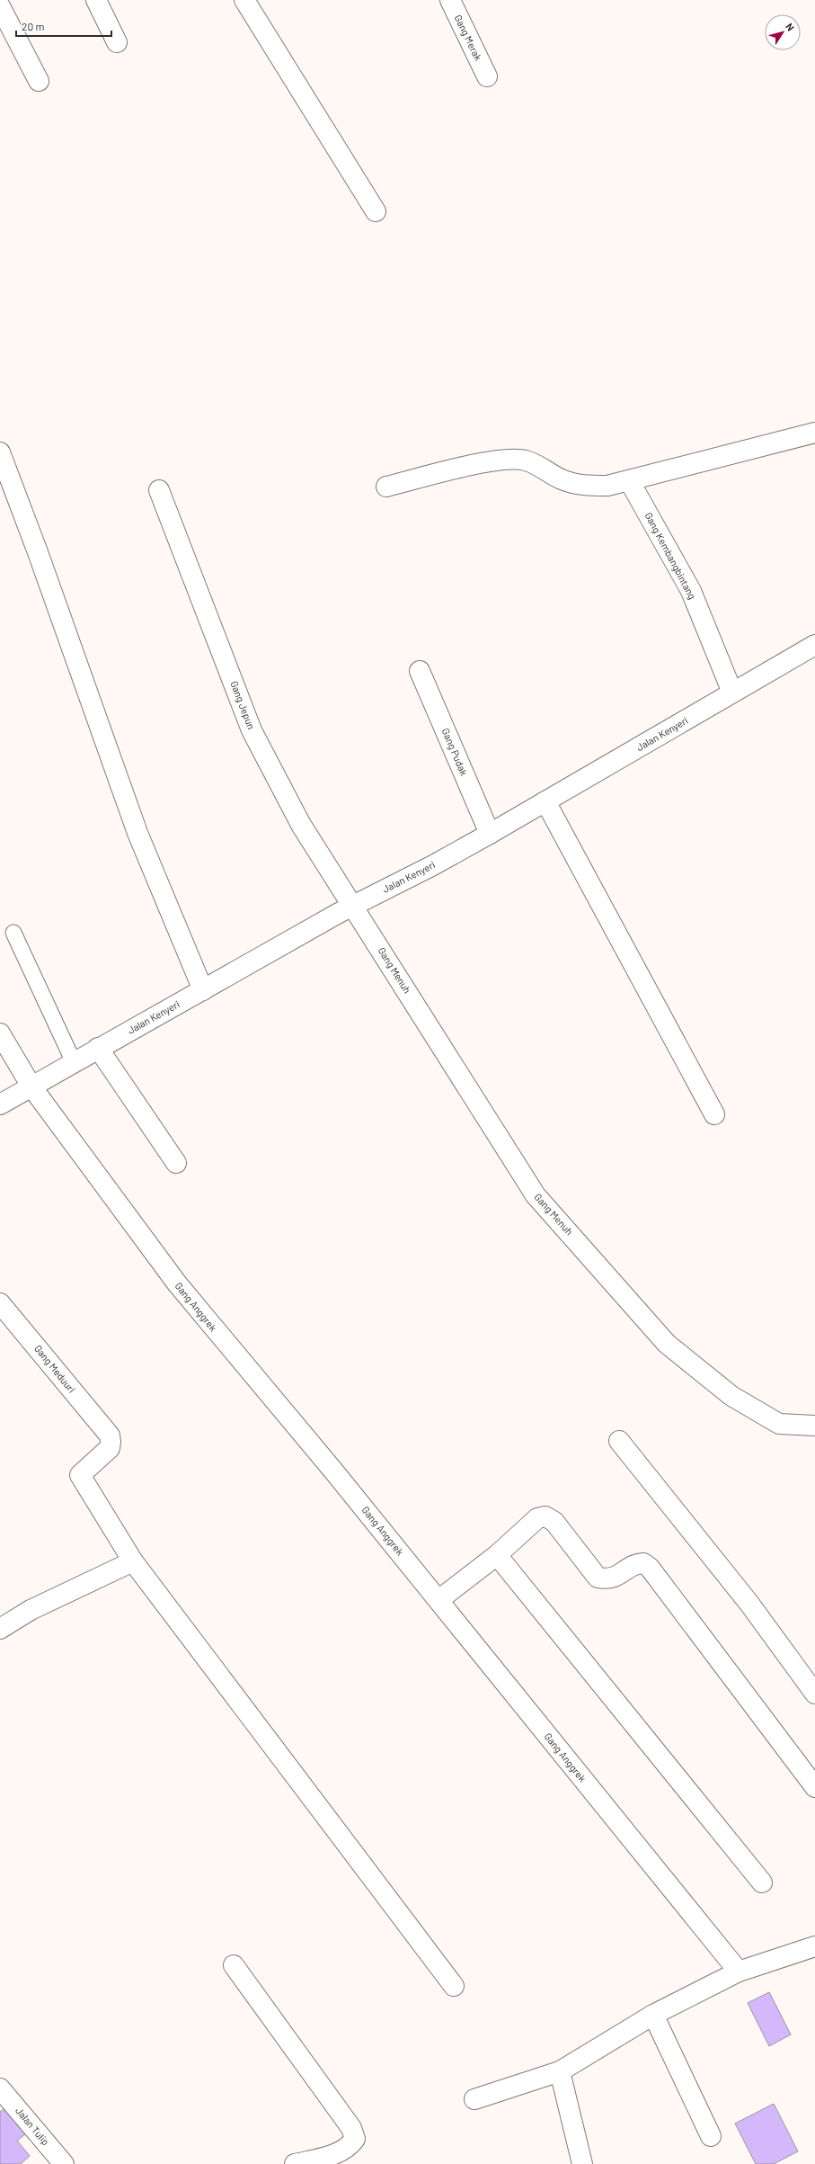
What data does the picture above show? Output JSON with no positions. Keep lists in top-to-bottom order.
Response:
{
  "streets": {
    "street": [
      "Gang Merak",
      "Gang Kembangbintang",
      "Gang Jepun",
      "Jalan Kenyeri",
      "Gang Pudak",
      "Gang Menuh",
      "Gang Anggrek",
      "Gang Meduuri",
      "Jalan Tulip"
    ]
  },
  "crossings": [
    ["Gang Kembangbintang", "Jalan Kenyeri"],
    ["Gang Jepun", "Jalan Kenyeri"],
    ["Gang Jepun", "Gang Menuh"],
    ["Jalan Kenyeri", "Gang Pudak"],
    ["Jalan Kenyeri", "Gang Menuh"],
    ["Jalan Kenyeri", "Gang Anggrek"]
  ],
  "scale_bar": "20 m",
  "north": "top right"
}
